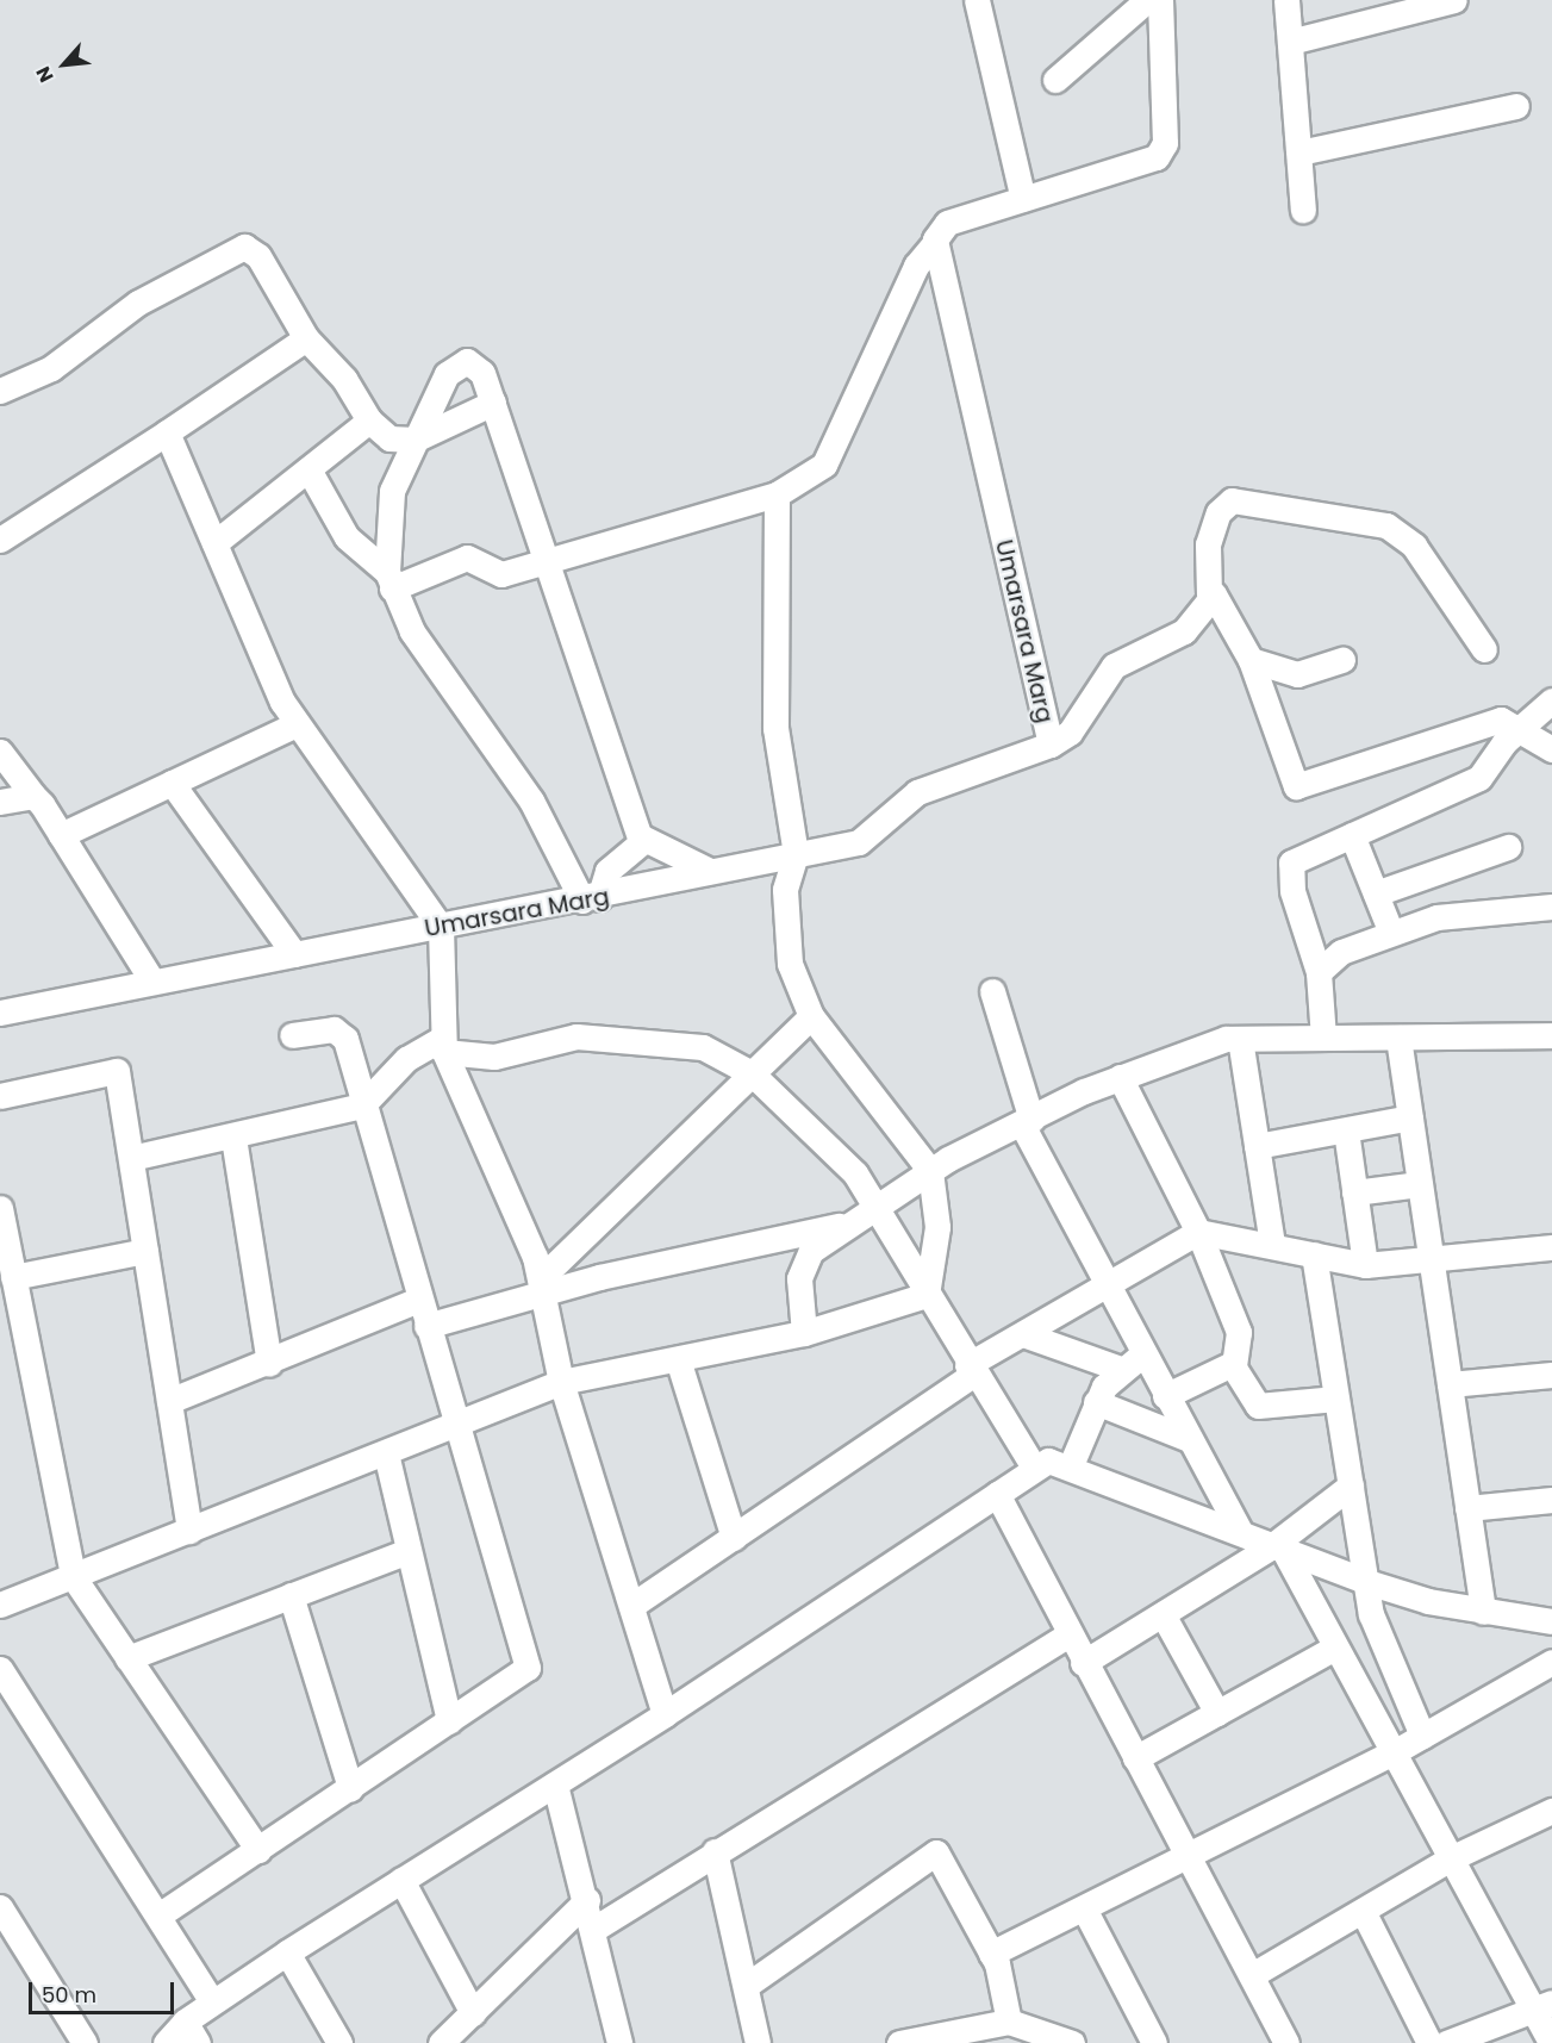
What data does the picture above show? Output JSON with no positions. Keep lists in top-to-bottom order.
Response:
{
  "streets": {
    "street": ["Umarsara Marg"]
  },
  "scale_bar": "50 m",
  "north": "bottom left"
}
